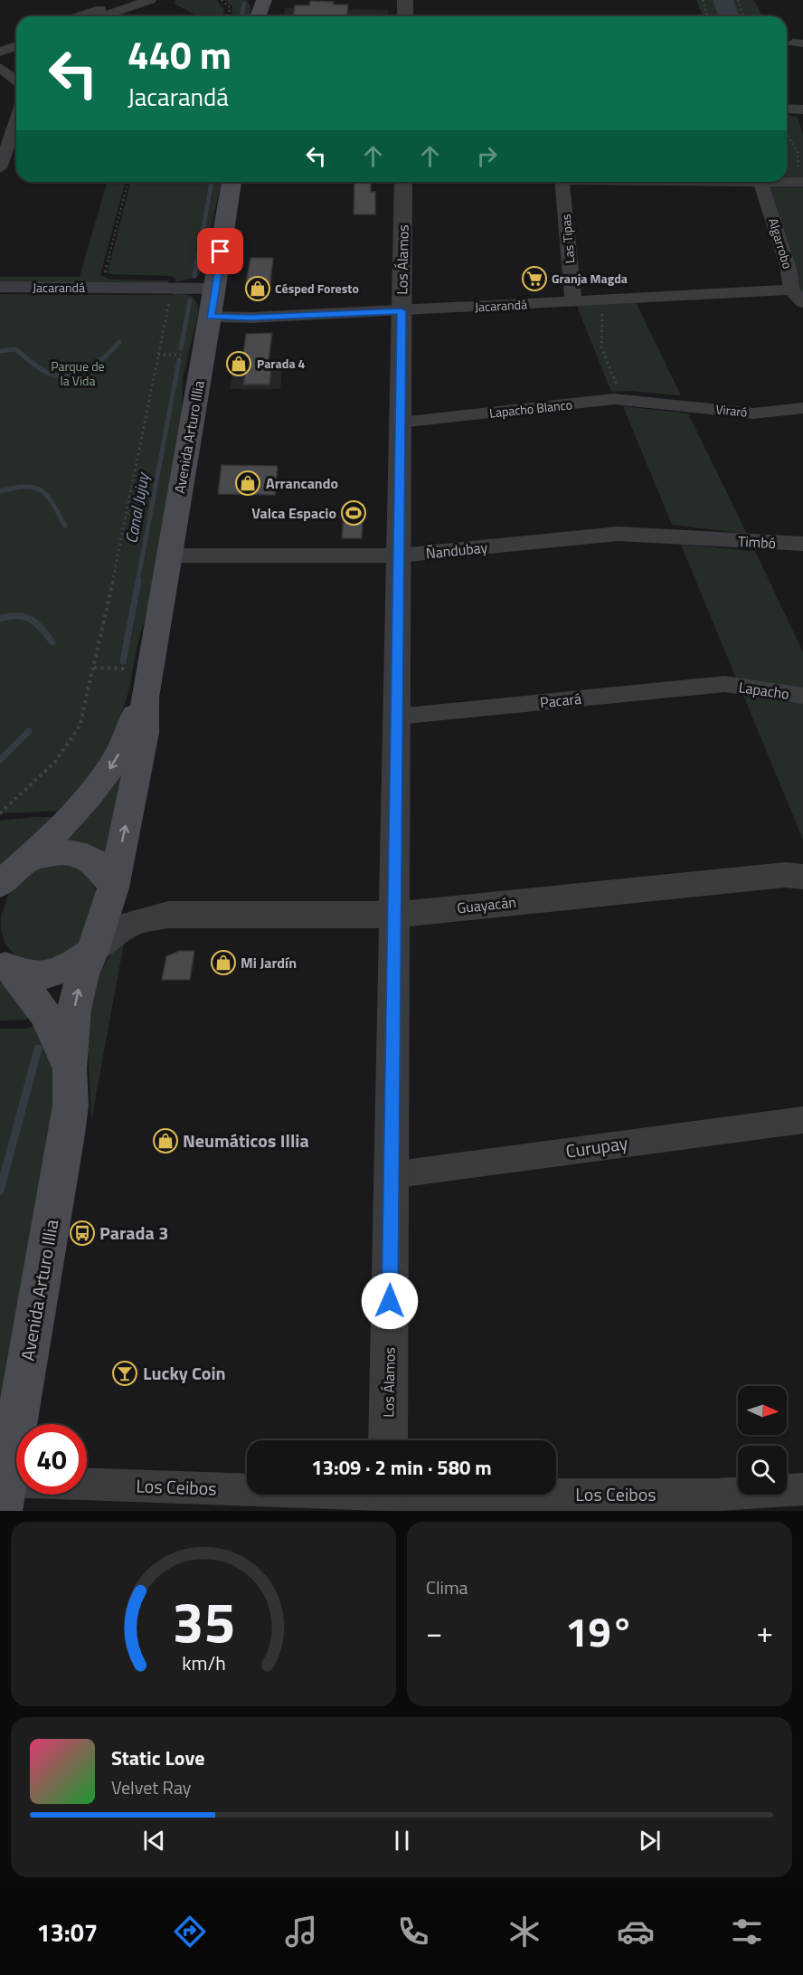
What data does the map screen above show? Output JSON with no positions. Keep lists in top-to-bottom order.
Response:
{
  "streets": {
    "main road": ["Avenida Arturo Illia"],
    "street": [
      "Las Tipas",
      "Algarrobo",
      "Los Álamos",
      "Jacarandá",
      "Lapacho Blanco",
      "Viraró",
      "Timbó",
      "Ñandubay",
      "Lapacho",
      "Pacará",
      "Guayacán",
      "Curupay",
      "Los Ceibos"
    ]
  },
  "crossings": [
    ["Las Tipas", "Jacarandá"],
    ["Algarrobo", "Jacarandá"],
    ["Los Álamos", "Jacarandá"],
    ["Los Álamos", "Lapacho Blanco"],
    ["Los Álamos", "Ñandubay"],
    ["Los Álamos", "Pacará"],
    ["Los Álamos", "Guayacán"],
    ["Los Álamos", "Curupay"],
    ["Jacarandá", "Avenida Arturo Illia"],
    ["Lapacho Blanco", "Viraró"],
    ["Avenida Arturo Illia", "Ñandubay"],
    ["Avenida Arturo Illia", "Guayacán"],
    ["Avenida Arturo Illia", "Los Ceibos"],
    ["Timbó", "Ñandubay"],
    ["Lapacho", "Pacará"]
  ],
  "water": ["Canal Jujuy"],
  "parks": ["Parque de la Vida"],
  "places": {
    "supermarket": ["Granja Magda"],
    "shop": [
      "Césped Foresto",
      "Parada 4",
      "Arrancando",
      "Mi Jardín",
      "Neumáticos Illia"
    ],
    "sports": ["Valca Espacio"],
    "bus stop": ["Parada 3"],
    "bar": ["Lucky Coin"]
  },
  "north": "right",
  "page": {
    "turn": ["440 m", "Jacarandá"],
    "limit": "40",
    "trip": "13:09 · 2 min · 580 m",
    "tile": "Clima",
    "heat": ["−", "19°", "+"],
    "song": ["Static Love", "Velvet Ray"],
    "tabs": "13:07",
    "gauge": ["35", "km/h"]
  }
}
